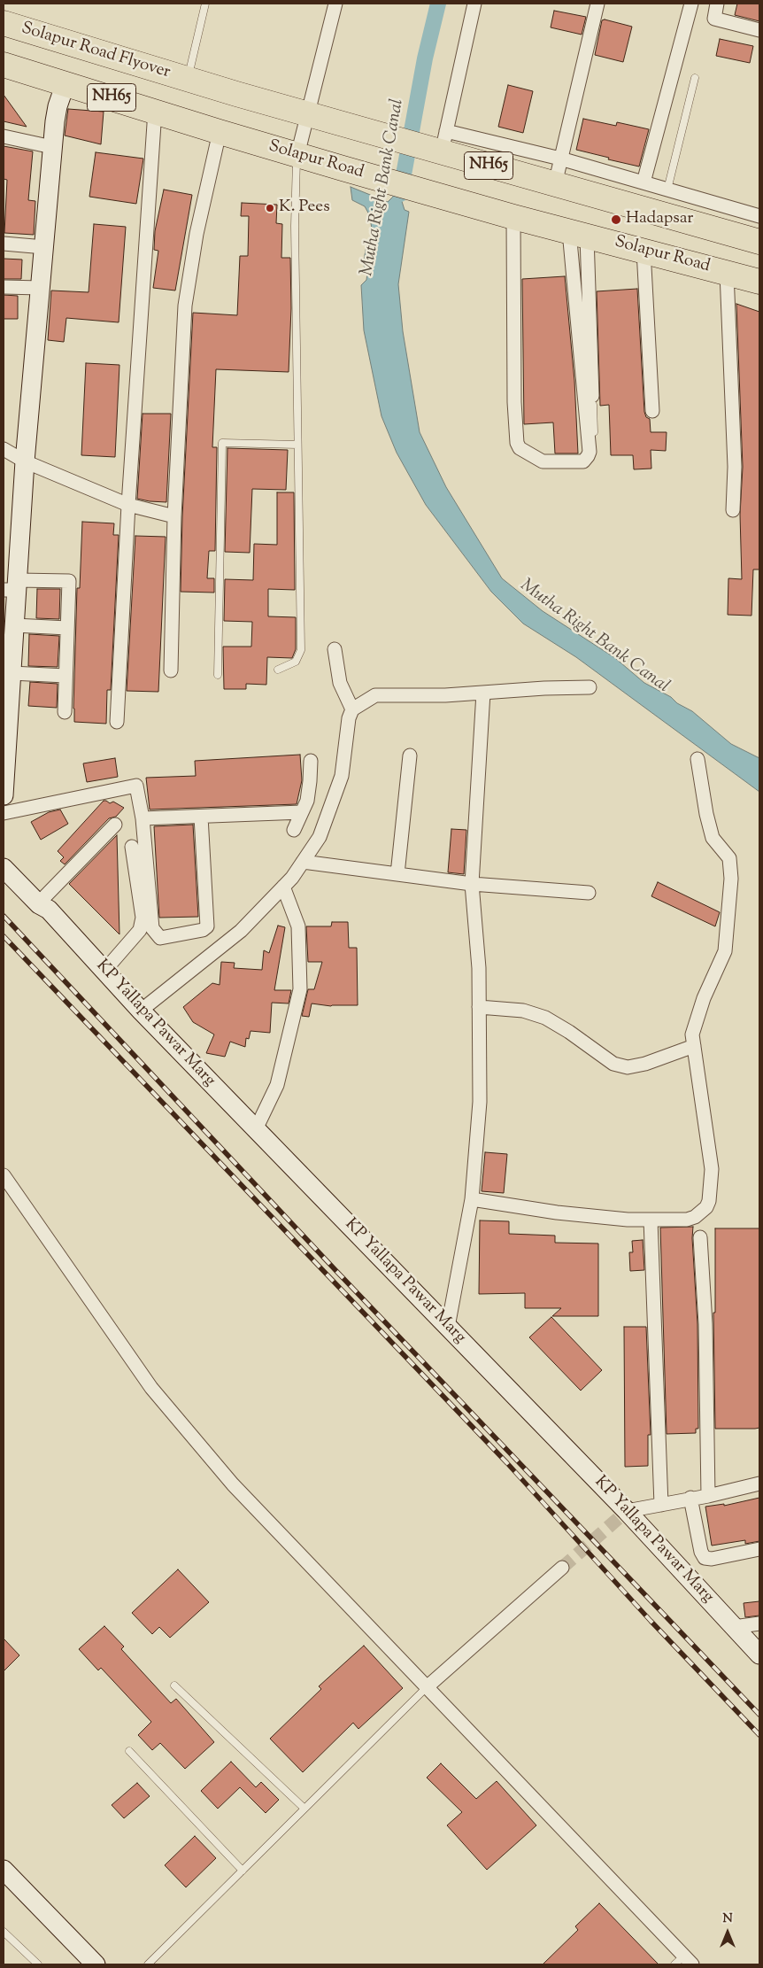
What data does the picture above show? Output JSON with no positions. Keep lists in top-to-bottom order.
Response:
{
  "streets": {
    "highway": ["Solapur Road Flyover", "NH65", "Solapur Road"],
    "street": ["KP Yallapa Pawar Marg"]
  },
  "crossings": [
    ["Solapur Road Flyover", "NH65"]
  ],
  "water": ["Mutha Right Bank Canal"],
  "places": ["K. Pees", "Hadapsar"],
  "north": "top"
}
